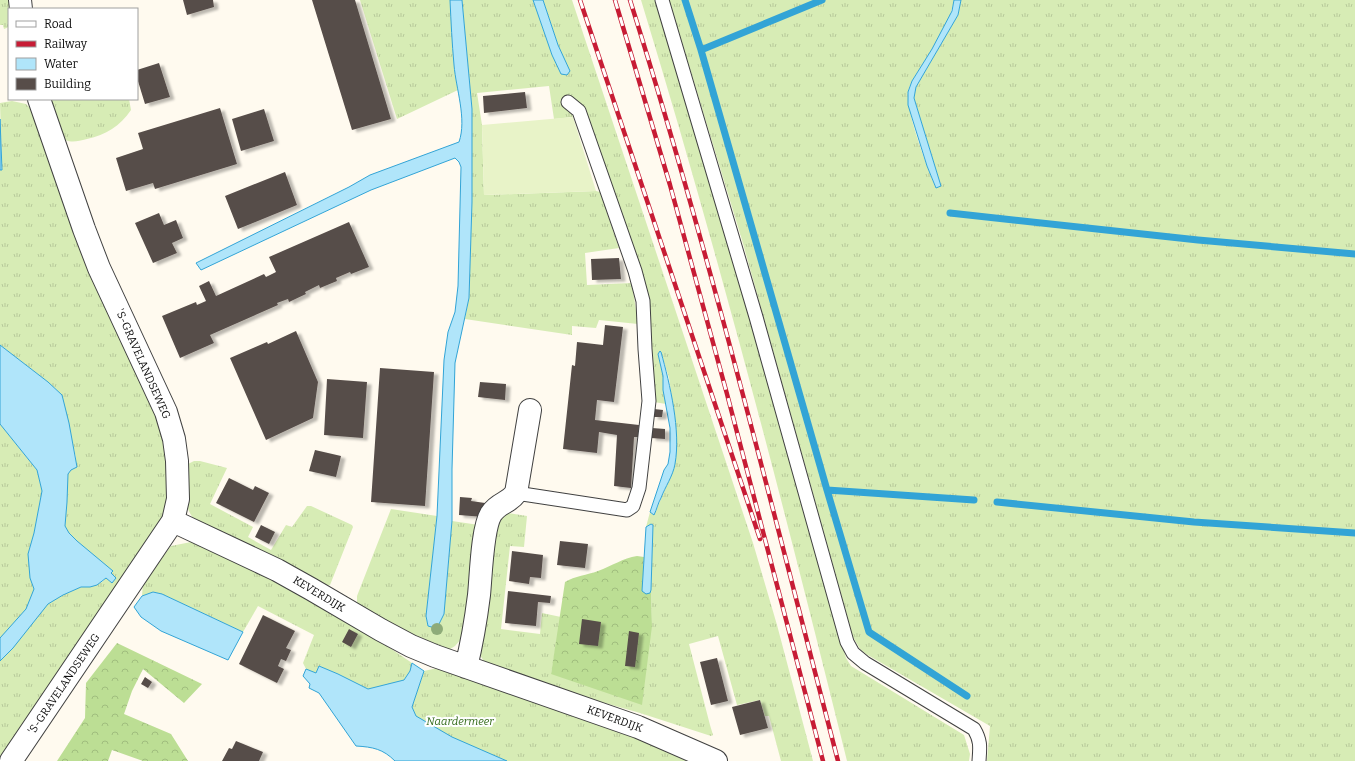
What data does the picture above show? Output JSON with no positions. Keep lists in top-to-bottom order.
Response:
{
  "streets": {
    "street": ["'S-GRAVELANDSEWEG", "KEVERDIJK"]
  },
  "crossings": [
    ["'S-GRAVELANDSEWEG", "KEVERDIJK"]
  ],
  "parks": ["Naardermeer"],
  "legend": [
    "Road",
    "Railway",
    "Water",
    "Building"
  ]
}
